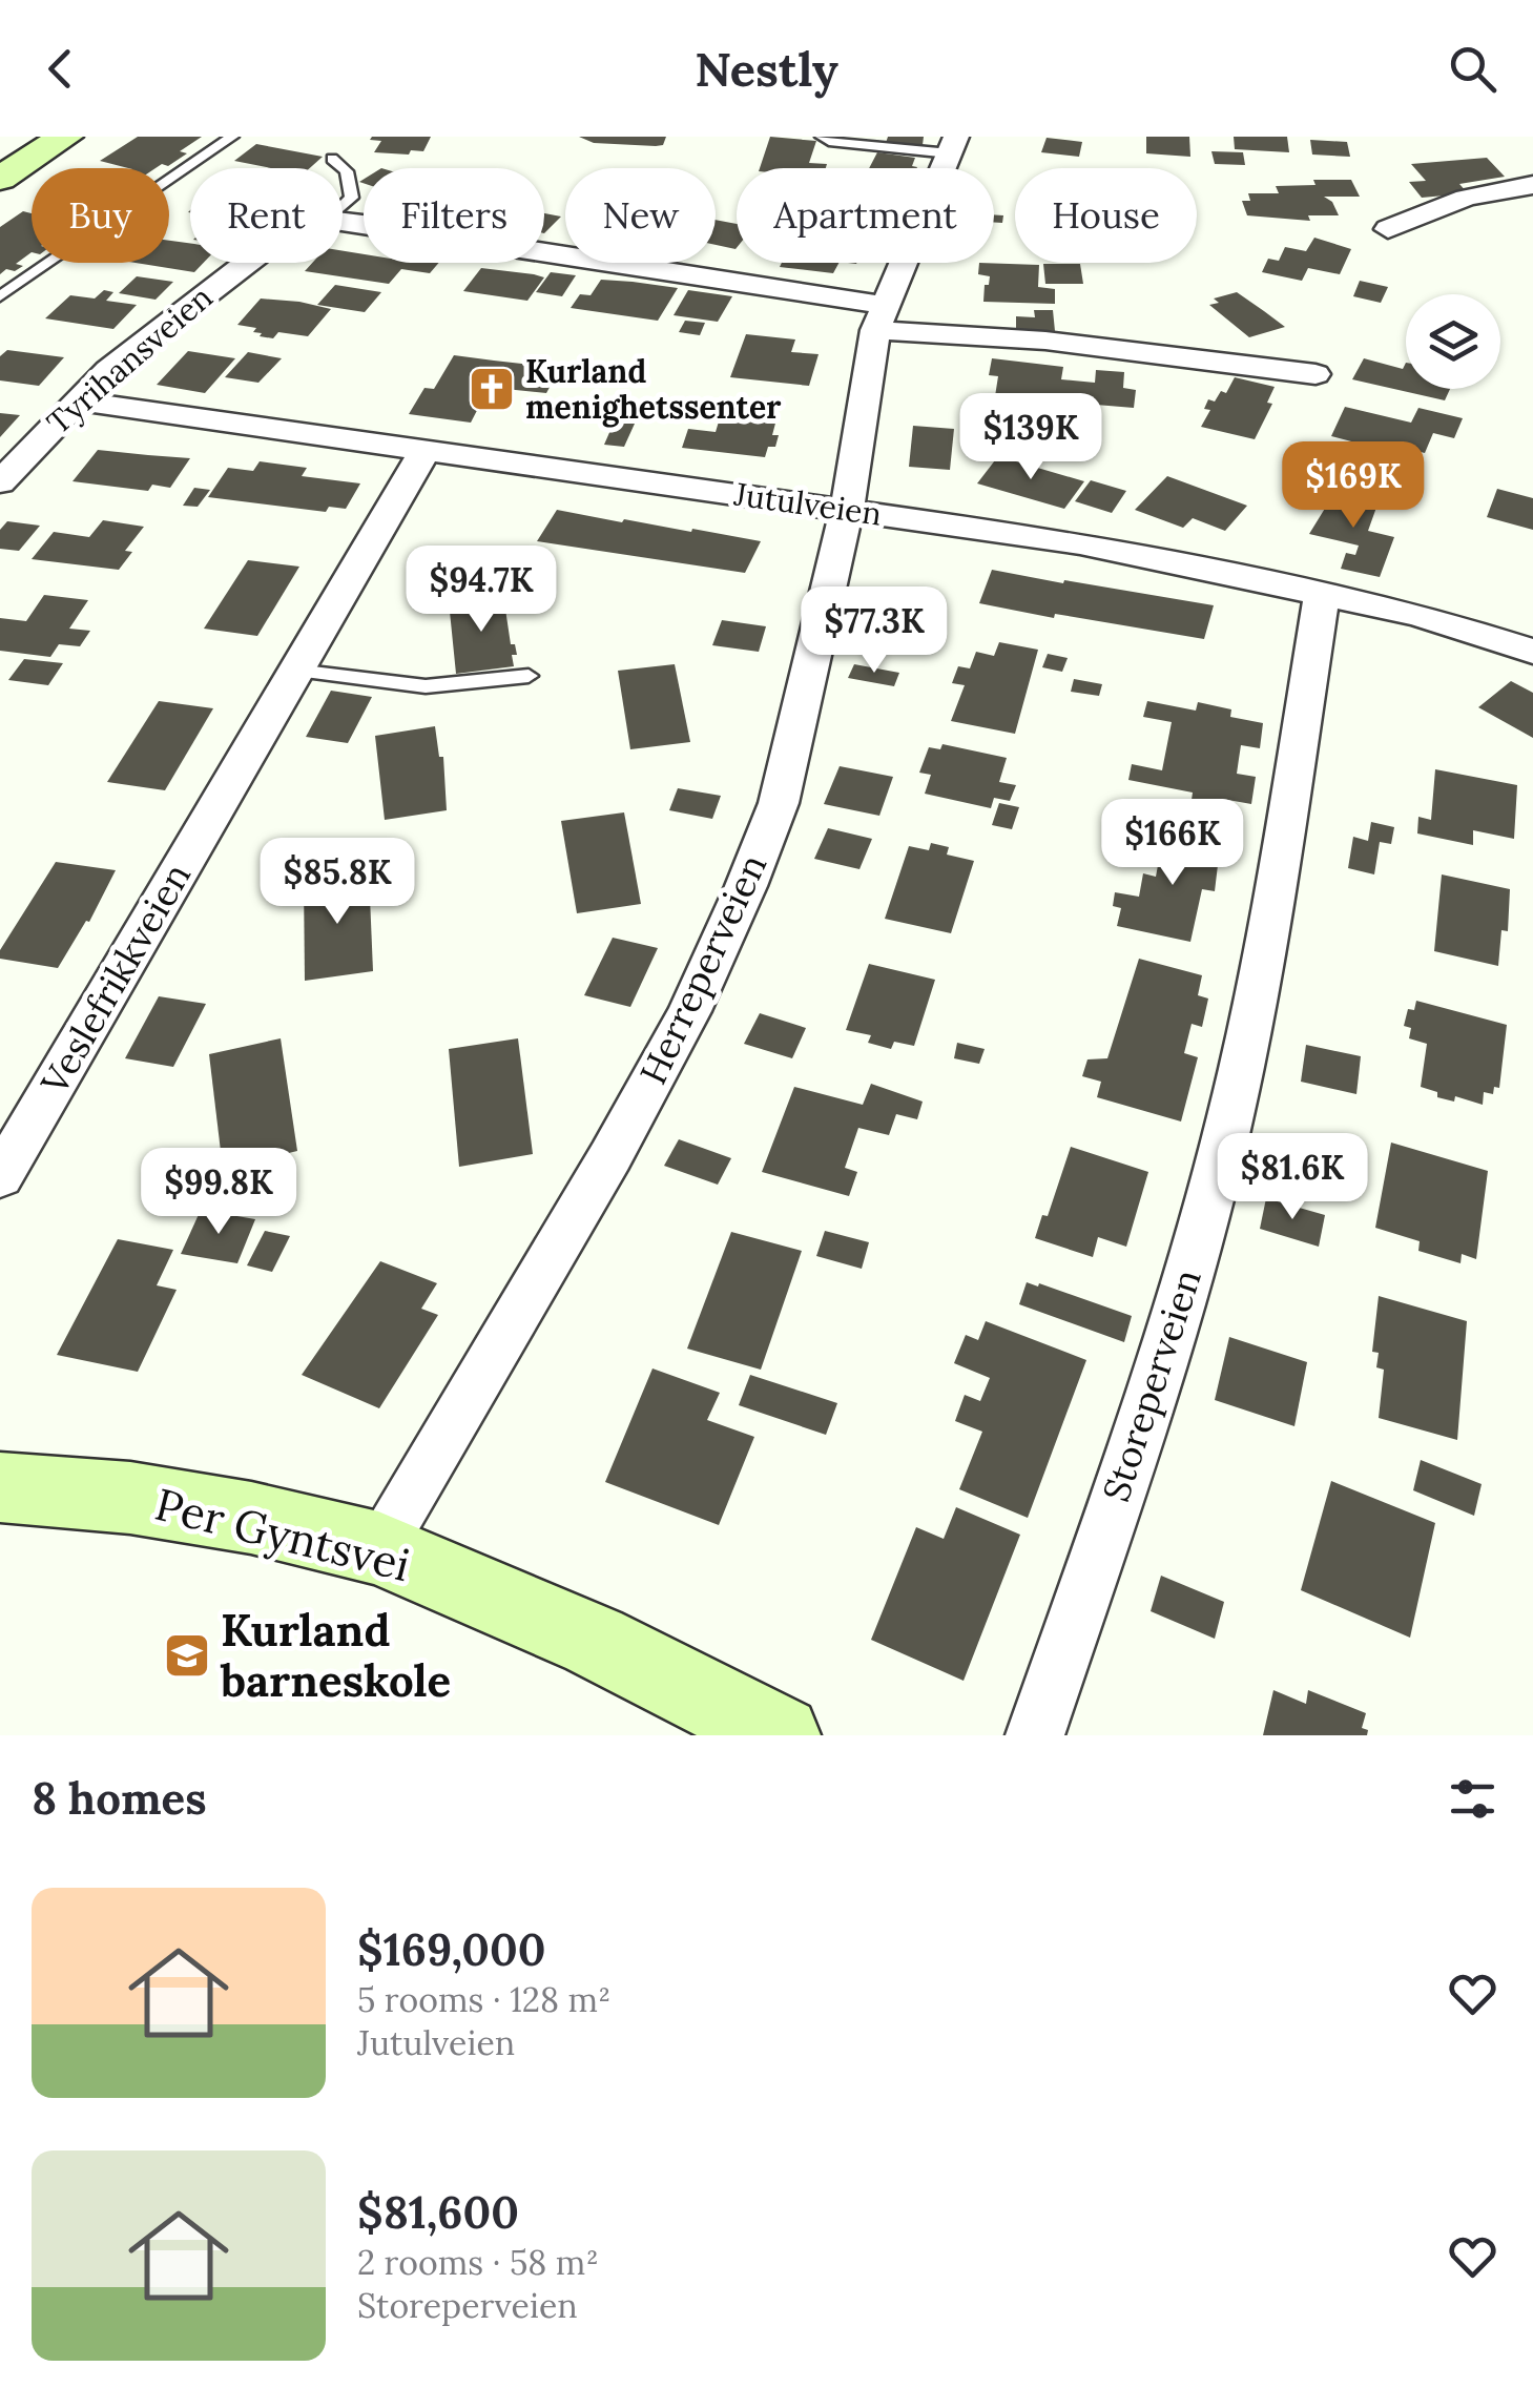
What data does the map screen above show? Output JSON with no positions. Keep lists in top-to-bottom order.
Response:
{
  "streets": {
    "street": [
      "Tyrihansveien",
      "Jutulveien",
      "Herreperveien",
      "Veslefrikkveien",
      "Storeperveien",
      "Per Gyntsvei"
    ]
  },
  "crossings": [
    ["Tyrihansveien", "Jutulveien"],
    ["Tyrihansveien", "Herreperveien"],
    ["Jutulveien", "Herreperveien"],
    ["Jutulveien", "Veslefrikkveien"],
    ["Jutulveien", "Storeperveien"],
    ["Herreperveien", "Per Gyntsvei"]
  ],
  "places": {
    "church": ["Kurland menighetssenter"],
    "school or university": ["Kurland barneskole"]
  },
  "page": {
    "header": "Nestly",
    "chip": [
      "Buy",
      "Rent",
      "Filters",
      "New",
      "Apartment",
      "House"
    ],
    "price": [
      "$139K",
      "$169K",
      "$94.7K",
      "$77.3K",
      "$166K",
      "$85.8K",
      "$81.6K",
      "$99.8K"
    ],
    "heading": "8 homes",
    "list": [
      {
        "name": "$169,000",
        "note": "5 rooms · 128 m² · Jutulveien"
      },
      {
        "name": "$81,600",
        "note": "2 rooms · 58 m² · Storeperveien"
      }
    ]
  }
}
